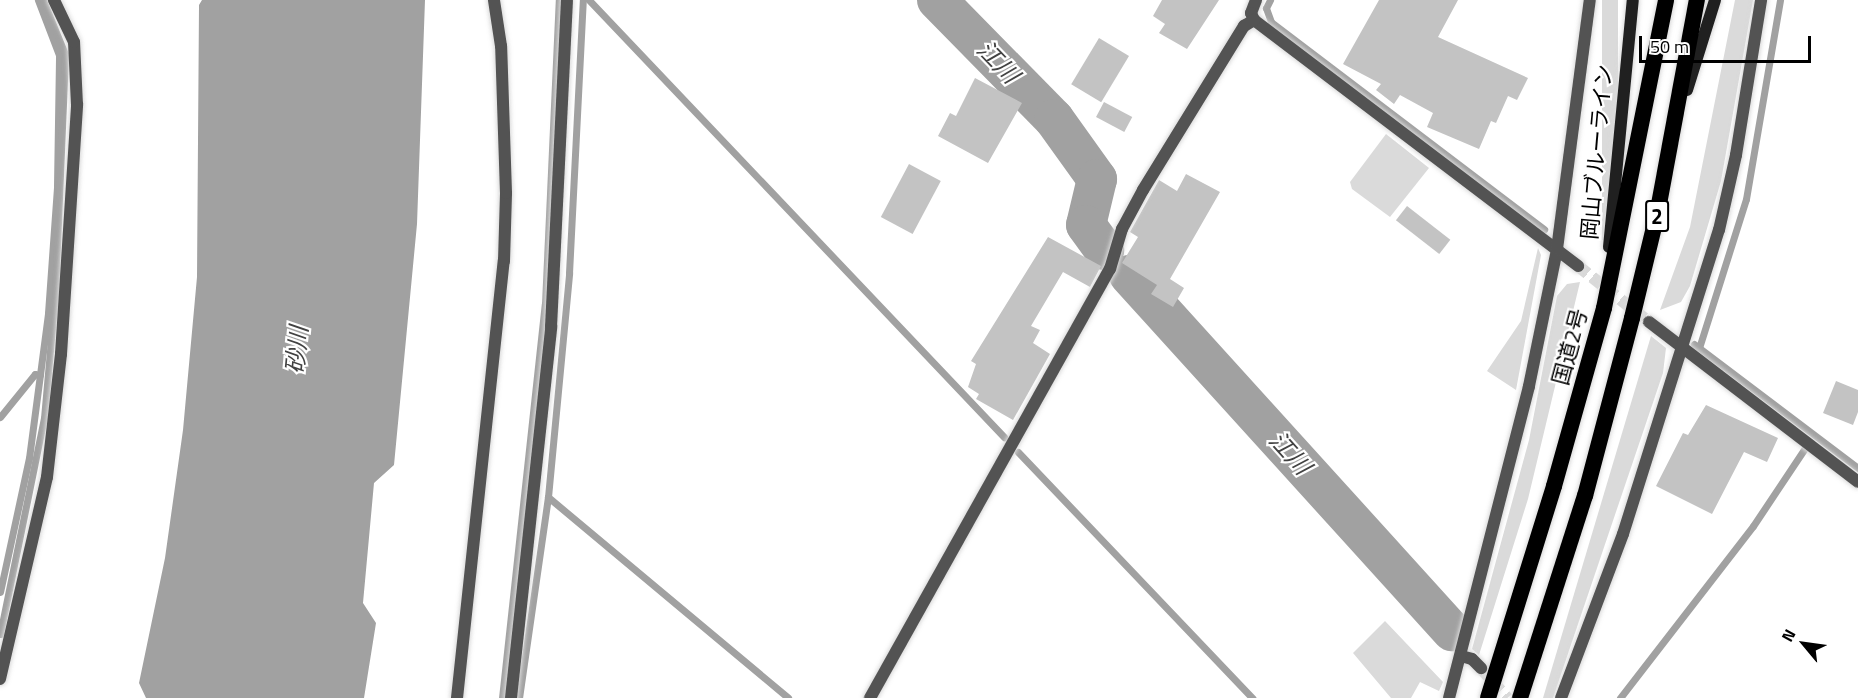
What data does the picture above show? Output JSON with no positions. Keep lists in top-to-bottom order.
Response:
{
  "streets": {
    "highway": ["2", "国道2号"],
    "main road": ["岡山ブルーライン"]
  },
  "crossings": [
    ["岡山ブルーライン", "国道2号"]
  ],
  "water": ["江川", "砂川"],
  "scale_bar": "50 m",
  "north": "top left"
}
